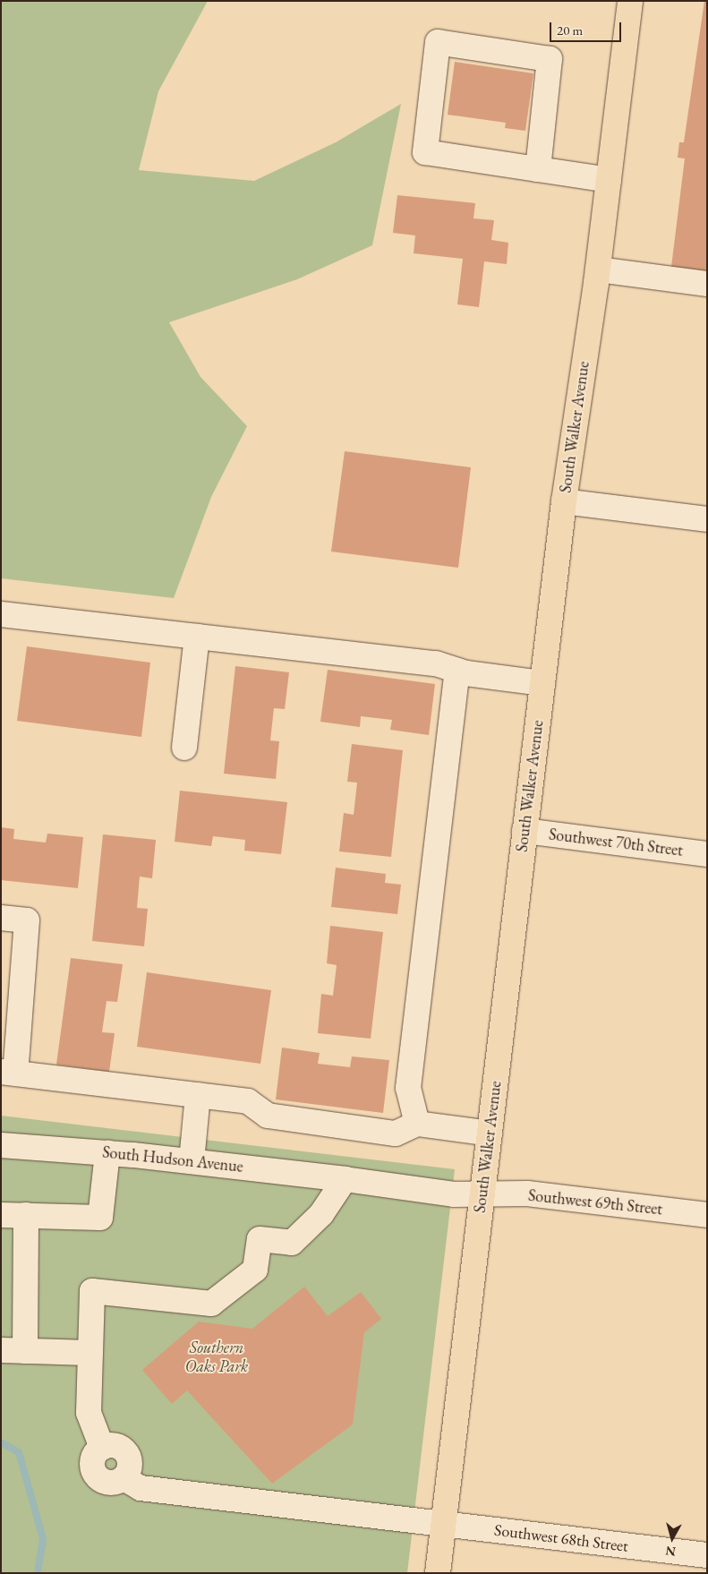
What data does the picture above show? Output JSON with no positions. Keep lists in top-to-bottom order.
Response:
{
  "streets": {
    "main road": ["South Walker Avenue"],
    "street": [
      "Southwest 70th Street",
      "South Hudson Avenue",
      "Southwest 69th Street",
      "Southwest 68th Street"
    ]
  },
  "crossings": [
    ["South Walker Avenue", "Southwest 70th Street"],
    ["South Walker Avenue", "South Hudson Avenue"],
    ["South Walker Avenue", "Southwest 69th Street"],
    ["South Walker Avenue", "Southwest 68th Street"],
    ["South Hudson Avenue", "Southwest 69th Street"]
  ],
  "parks": ["Southern Oaks Park"],
  "scale_bar": "20 m",
  "north": "bottom"
}
